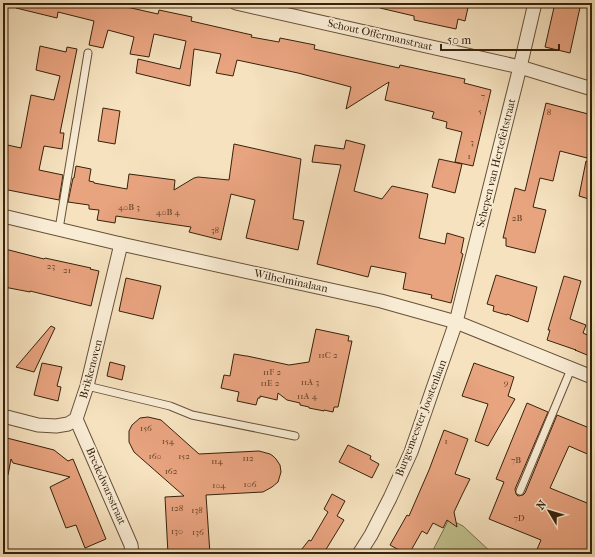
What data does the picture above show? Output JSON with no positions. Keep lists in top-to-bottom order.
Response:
{
  "streets": {
    "street": [
      "Schout Offermanstraat",
      "Schepen van Hertefeltstraat",
      "Wilhelminalaan",
      "Brikkenoven",
      "Burgemeester Joostenlaan",
      "Brededwarsstraat"
    ]
  },
  "crossings": [
    ["Schout Offermanstraat", "Schepen van Hertefeltstraat"],
    ["Schepen van Hertefeltstraat", "Wilhelminalaan"],
    ["Schepen van Hertefeltstraat", "Burgemeester Joostenlaan"],
    ["Wilhelminalaan", "Brikkenoven"],
    ["Wilhelminalaan", "Burgemeester Joostenlaan"],
    ["Brikkenoven", "Brededwarsstraat"]
  ],
  "house_numbers": [
    "7",
    "5",
    "8",
    "3",
    "1",
    "40B-3",
    "40B-4",
    "2B",
    "38",
    "23",
    "21",
    "11C-2",
    "11F-2",
    "11A-3",
    "9",
    "11E-2",
    "11A-4",
    "156",
    "154",
    "1",
    "160",
    "152",
    "112",
    "7B",
    "114",
    "162",
    "106",
    "104",
    "128",
    "138",
    "7D",
    "130",
    "136"
  ],
  "scale_bar": "50 m",
  "north": "top left"
}
